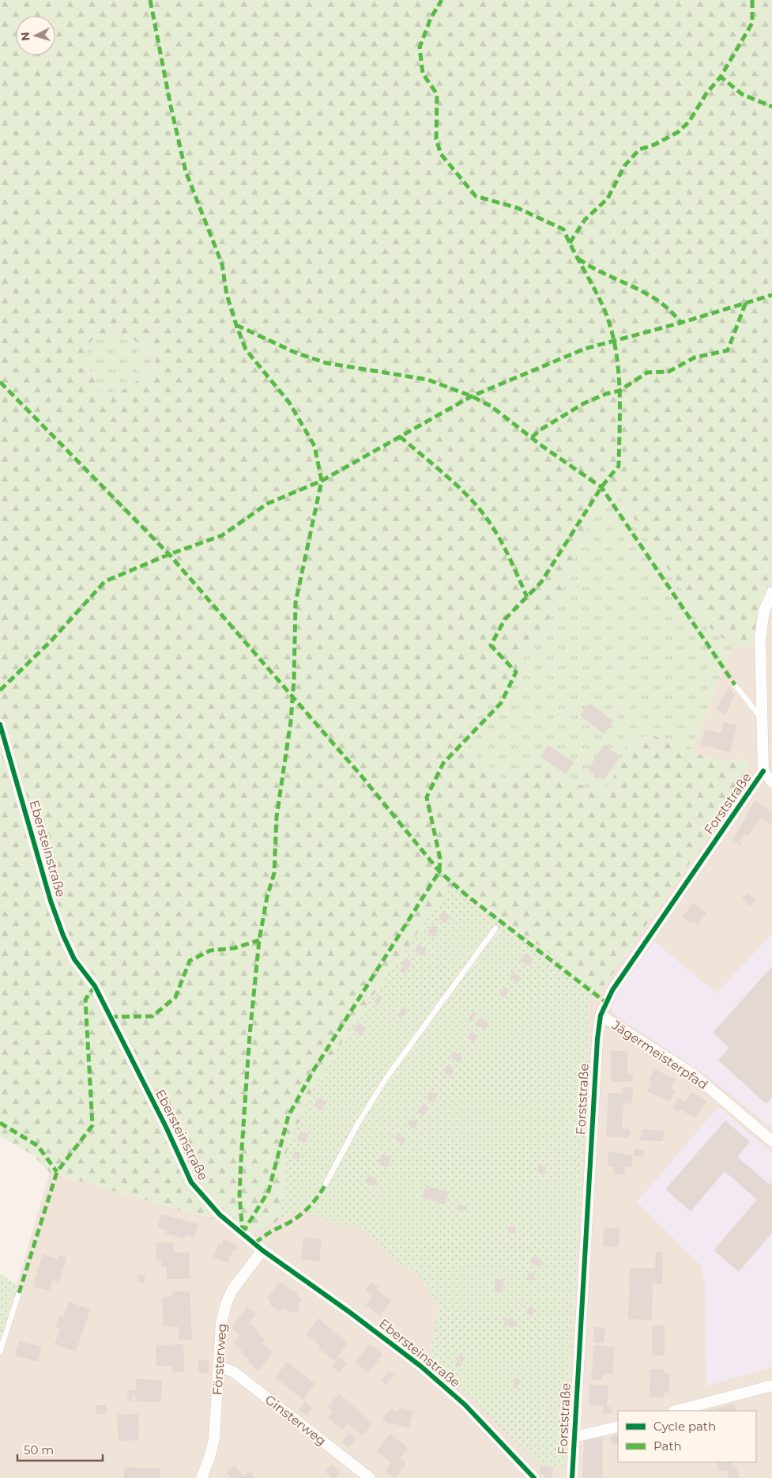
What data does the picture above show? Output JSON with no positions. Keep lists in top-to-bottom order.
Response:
{
  "streets": {
    "street": [
      "Forststraße",
      "Ebersteinstraße",
      "Jägermeisterpfad",
      "Försterweg",
      "Ginsterweg"
    ]
  },
  "crossings": [
    ["Forststraße", "Jägermeisterpfad"],
    ["Ebersteinstraße", "Försterweg"],
    ["Försterweg", "Ginsterweg"]
  ],
  "legend": ["Cycle path", "Path"],
  "scale_bar": "50 m",
  "north": "left"
}
